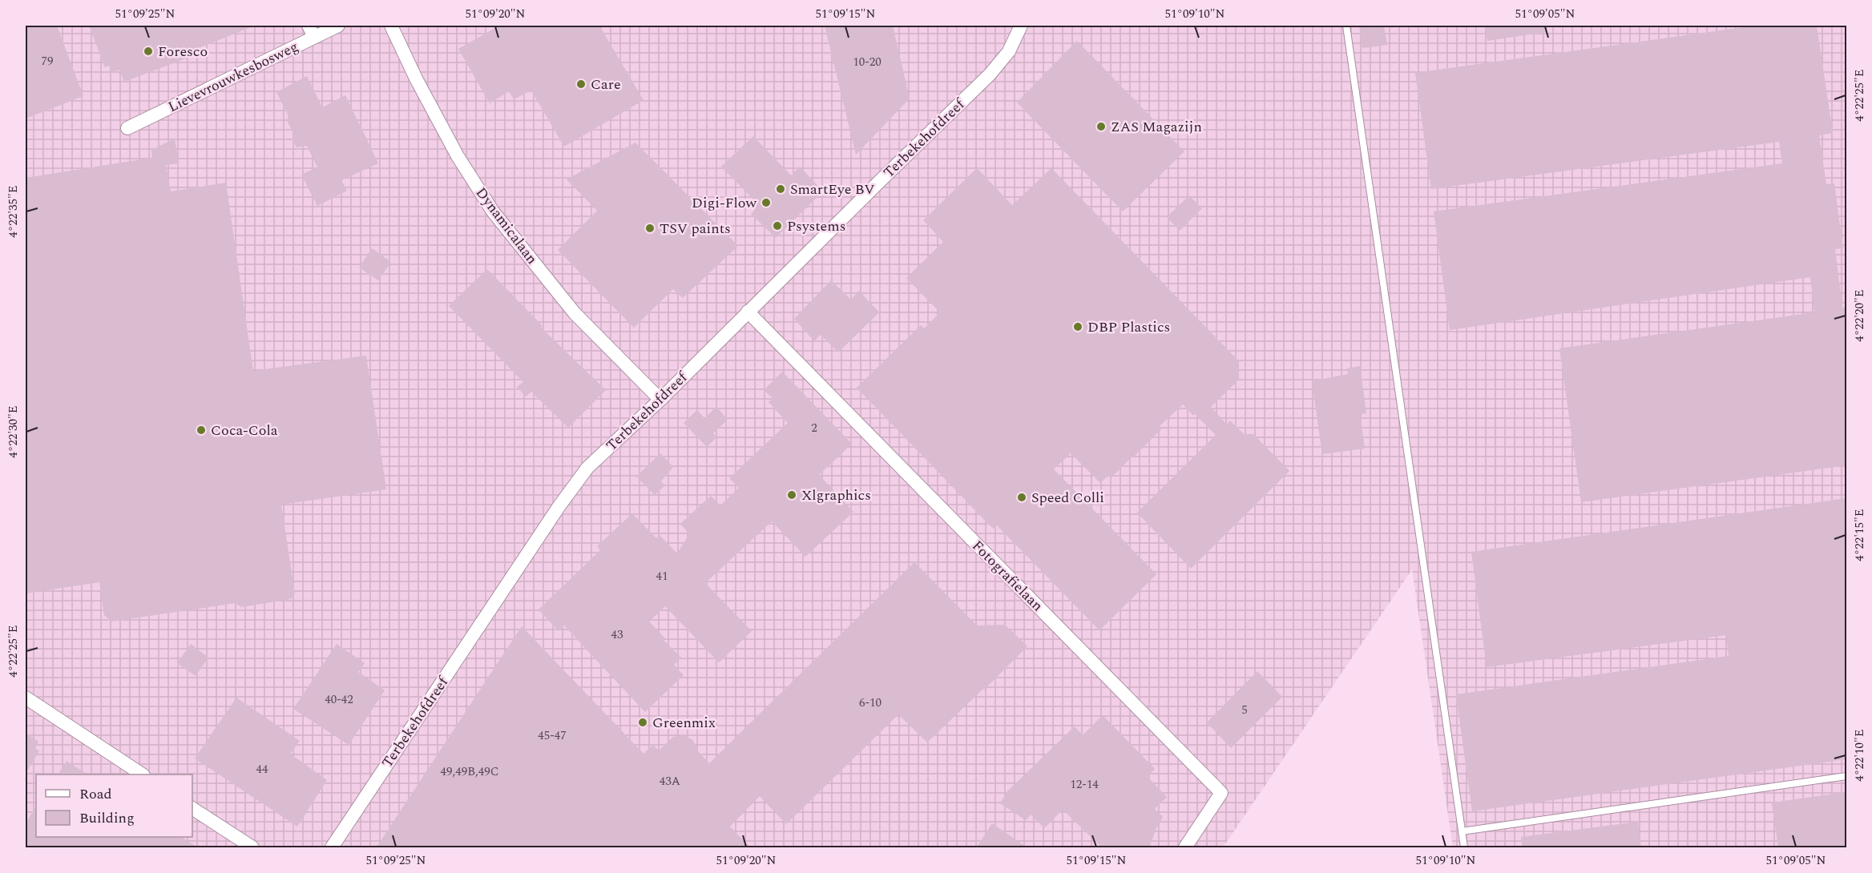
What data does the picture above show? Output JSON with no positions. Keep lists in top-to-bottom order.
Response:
{
  "streets": {
    "street": [
      "Lievevrouwkesbosweg",
      "Terbekehofdreef",
      "Dynamicalaan",
      "Fotografielaan"
    ]
  },
  "crossings": [
    ["Terbekehofdreef", "Dynamicalaan"],
    ["Terbekehofdreef", "Fotografielaan"]
  ],
  "places": [
    "Foresco",
    "Care",
    "ZAS Magazijn",
    "SmartEye BV",
    "Digi-Flow",
    "Psystems",
    "TSV paints",
    "DBP Plastics",
    "Coca-Cola",
    "Xlgraphics",
    "Speed Colli",
    "Greenmix"
  ],
  "house_numbers": [
    "79",
    "10-20",
    "2",
    "41",
    "43",
    "40-42",
    "6-10",
    "5",
    "45-47",
    "44",
    "49,49B,49C",
    "43A",
    "12-14"
  ],
  "legend": ["Road", "Building"],
  "coordinates": [
    "51°09'25\"N",
    "51°09'20\"N",
    "51°09'15\"N",
    "51°09'10\"N",
    "51°09'05\"N",
    "4°22'25\"E",
    "4°22'35\"E",
    "4°22'20\"E",
    "4°22'30\"E",
    "4°22'15\"E",
    "4°22'10\"E"
  ]
}
